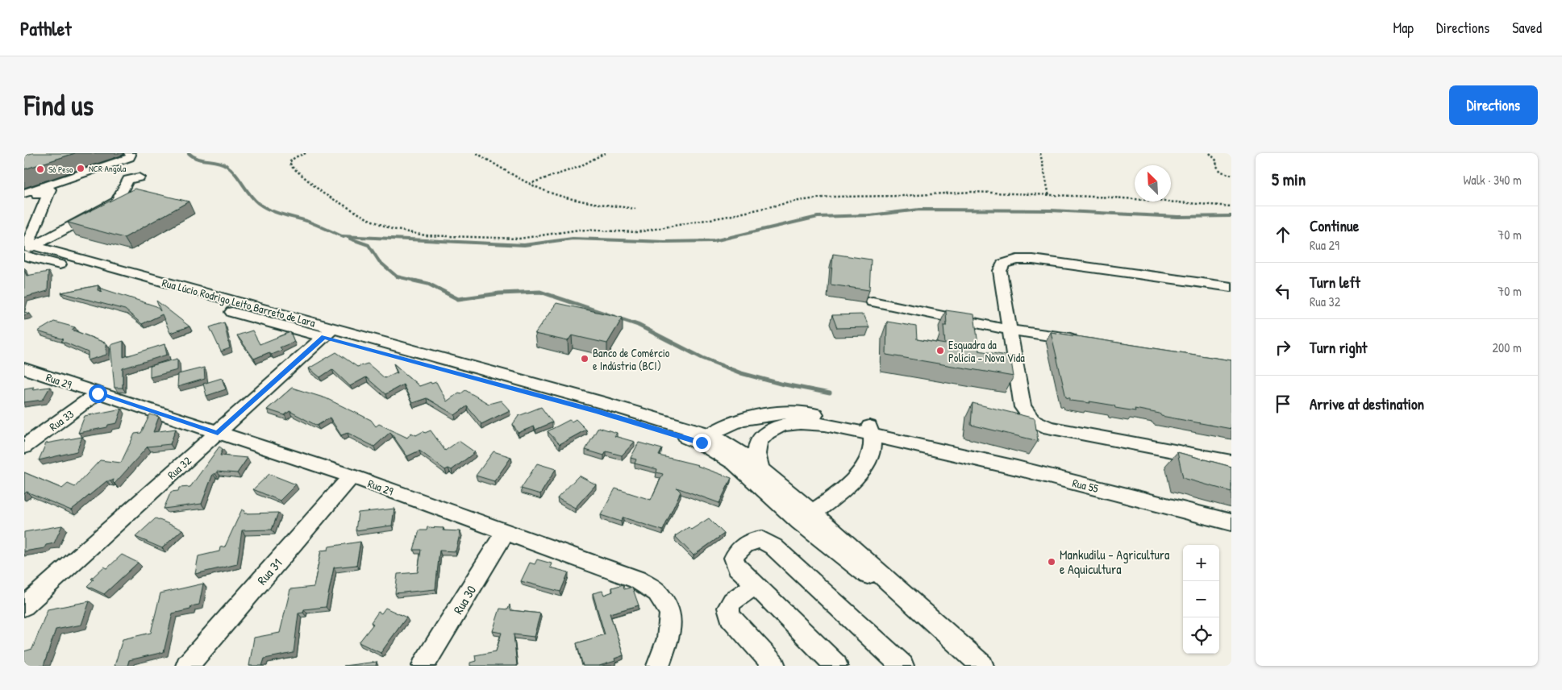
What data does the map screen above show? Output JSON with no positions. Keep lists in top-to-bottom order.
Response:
{
  "streets": {
    "street": [
      "Rua Lúcio Rodrigo Leito Barreto de Lara",
      "Rua 29",
      "Rua 33",
      "Rua 32",
      "Rua 55",
      "Rua 31",
      "Rua 30"
    ]
  },
  "crossings": [
    ["Rua Lúcio Rodrigo Leito Barreto de Lara", "Rua 32"],
    ["Rua 29", "Rua 33"],
    ["Rua 29", "Rua 32"],
    ["Rua 29", "Rua 31"],
    ["Rua 29", "Rua 30"]
  ],
  "places": [
    "NCR Angola",
    "Só Peso",
    "Esquadra da Polícia - Nova Vida",
    "Banco de Comércio e Indústria (BCI)",
    "Mankudilu - Agricultura e Aquicultura"
  ],
  "north": "top left",
  "page": {
    "header": "Pathlet",
    "nav": ["Map", "Directions", "Saved"],
    "buttons": "Directions",
    "title": "Find us",
    "heading": ["5 min", "Walk · 340 m"],
    "list": [
      ["Continue", "Rua 29", "70 m"],
      ["Turn left", "Rua 32", "70 m"],
      ["Turn right", "200 m"],
      "Arrive at destination"
    ],
    "map_buttons": ["+", "−"]
  }
}
